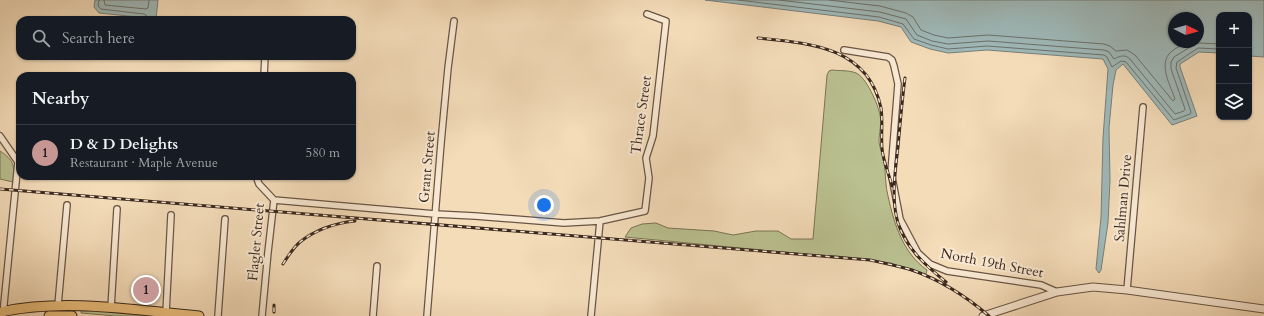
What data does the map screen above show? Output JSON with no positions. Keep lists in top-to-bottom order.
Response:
{
  "streets": {
    "street": [
      "Thrace Street",
      "Grant Street",
      "Sahlman Drive",
      "Flagler Street",
      "North 19th Street"
    ]
  },
  "crossings": [
    ["Sahlman Drive", "North 19th Street"]
  ],
  "north": "right",
  "page": {
    "map_buttons": ["+", "−"],
    "search": "Search here",
    "heading": "Nearby",
    "list": [
      {
        "mark": "1",
        "name": "D & D Delights",
        "note": "Restaurant · Maple Avenue",
        "value": "580 m"
      }
    ],
    "pins": "1"
  }
}
